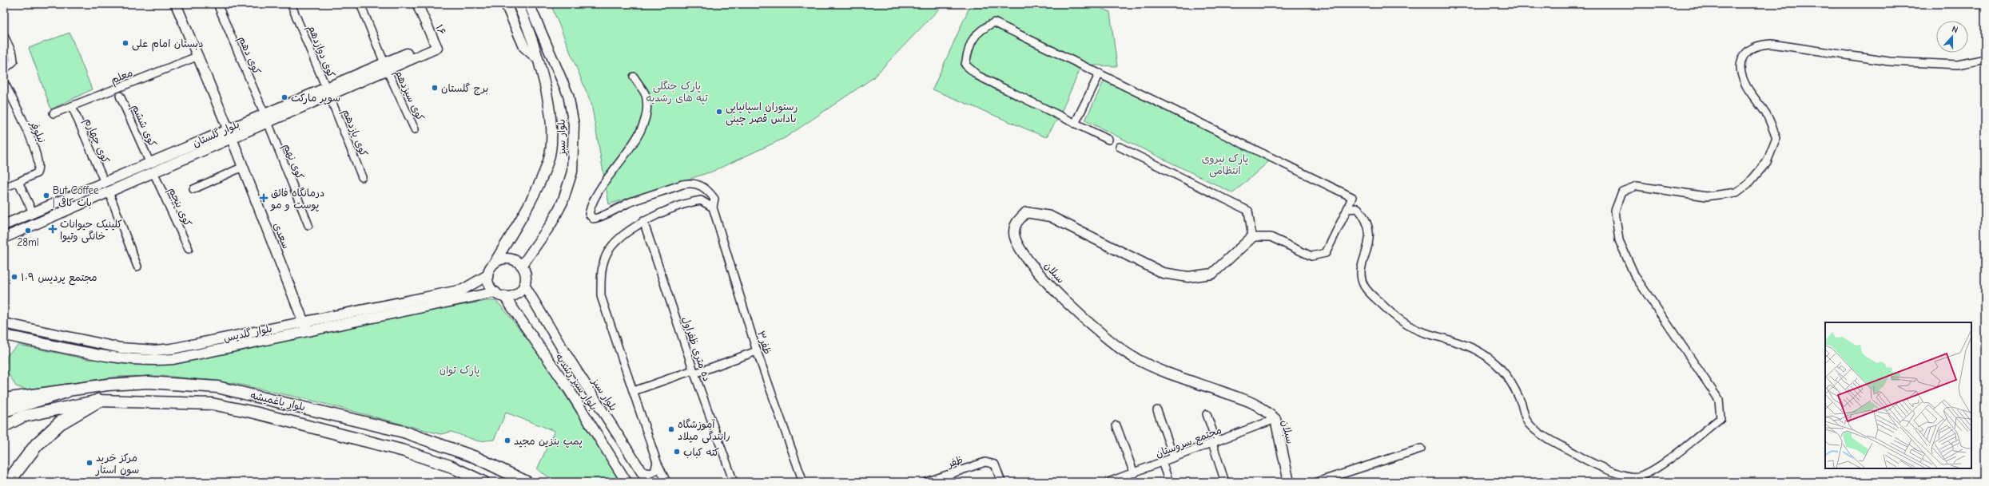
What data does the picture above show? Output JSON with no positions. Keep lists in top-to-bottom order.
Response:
{
  "streets": {
    "main road": [
      "۱۶",
      "بلوار گلستان",
      "بلوار سبز",
      "سعدی",
      "سبلان",
      "بلوار گلدیس",
      "بلوار سبز رشدیه",
      "بلوار باغمیشه"
    ],
    "street": [
      "کوی دوازدهم",
      "کوی دهم",
      "معلم",
      "کوی سیزدهم",
      "کوی ششم",
      "نیلوفر",
      "کوی یازدهم",
      "کوی چهارم",
      "کوی نهم",
      "کوی پنجم",
      "ظفر۳",
      "ده متری ظفراول",
      "مجتمع سروستان",
      "ظفر"
    ]
  },
  "crossings": [
    ["۱۶", "بلوار گلستان"],
    ["کوی دوازدهم", "کوی یازدهم"],
    ["کوی دوازدهم", "بلوار گلستان"],
    ["کوی دهم", "بلوار گلستان"],
    ["کوی دهم", "کوی نهم"],
    ["معلم", "کوی چهارم"],
    ["معلم", "سعدی"],
    ["کوی سیزدهم", "بلوار گلستان"],
    ["کوی ششم", "بلوار گلستان"],
    ["کوی ششم", "کوی پنجم"],
    ["کوی یازدهم", "بلوار گلستان"],
    ["بلوار گلستان", "کوی چهارم"],
    ["بلوار گلستان", "کوی نهم"],
    ["بلوار گلستان", "کوی پنجم"],
    ["بلوار گلستان", "سعدی"],
    ["بلوار سبز", "بلوار گلدیس"],
    ["بلوار سبز", "بلوار سبز رشدیه"],
    ["سعدی", "بلوار گلدیس"],
    ["سبلان", "مجتمع سروستان"],
    ["بلوار گلدیس", "بلوار سبز رشدیه"]
  ],
  "parks": ["پارک جنگلی تپه های رشدیه", "پارک نیروی انتظامی", "پارک توان"],
  "places": {
    "other": [
      "دبستان امام علی",
      "برج گلستان",
      "سوپر مارکت",
      "رستوران اسپانیایی باداس قصر چینی",
      "But Coffee | بات کافی",
      "28ml",
      "مجتمع پردیس ۱۰۹",
      "آموزشگاه رانندگی میلاد",
      "پمپ بنزین مجید",
      "کته کباب",
      "مرکز خرید سون استار"
    ],
    "health": ["درمانگاه فائق پوست و مو", "کلینیک حیوانات خانگی وتیوا"]
  },
  "north": "top"
}
